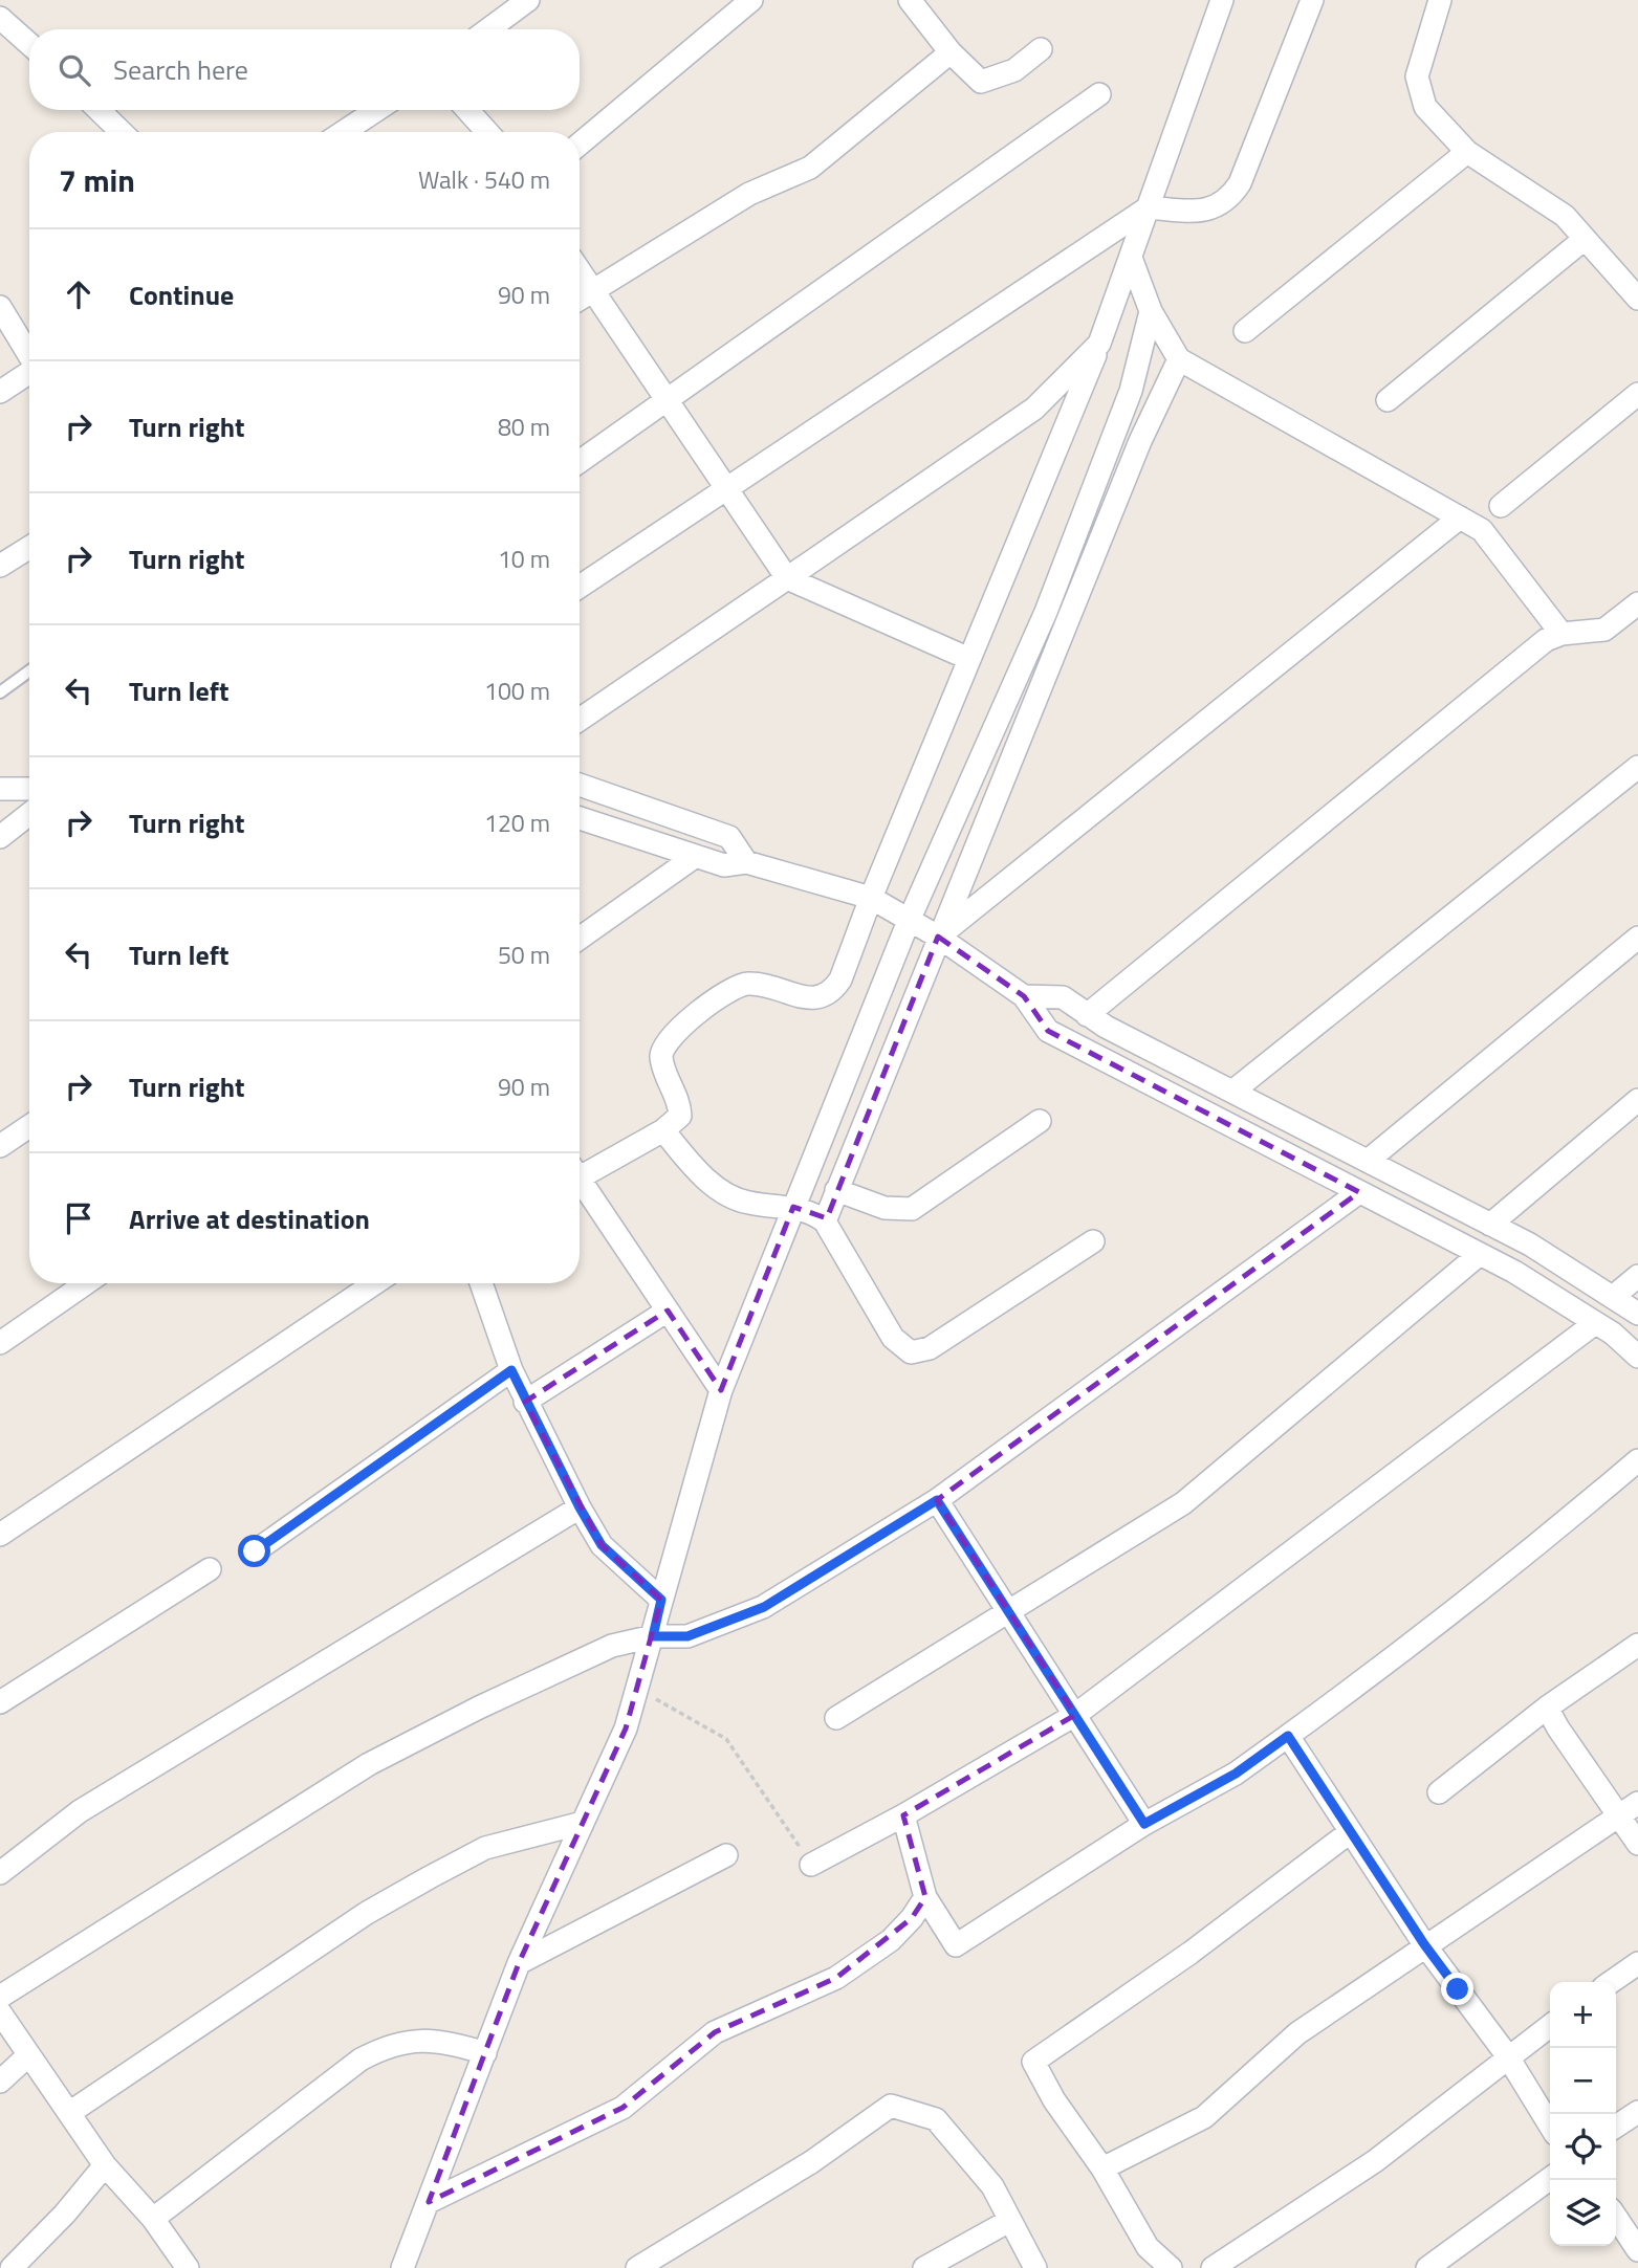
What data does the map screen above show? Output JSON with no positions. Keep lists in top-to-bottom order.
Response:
{
  "page": {
    "search": "Search here",
    "heading": ["7 min", "Walk · 540 m"],
    "list": [
      ["Continue", "90 m"],
      ["Turn right", "80 m"],
      ["Turn right", "10 m"],
      ["Turn left", "100 m"],
      ["Turn right", "120 m"],
      ["Turn left", "50 m"],
      ["Turn right", "90 m"],
      "Arrive at destination"
    ],
    "map_buttons": ["+", "−"]
  }
}
